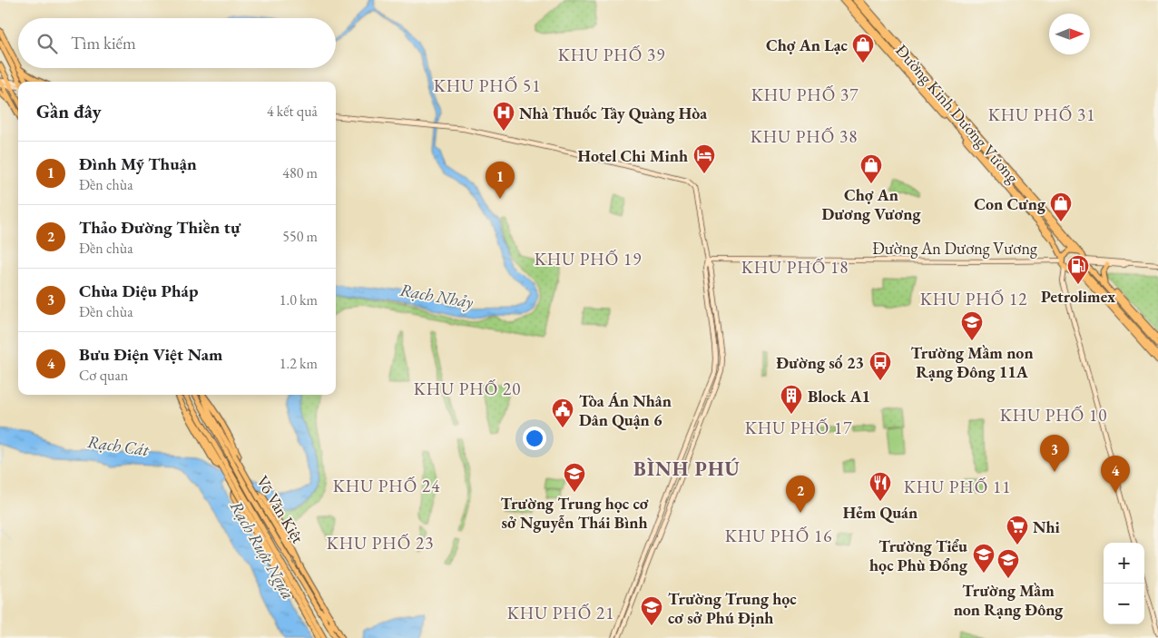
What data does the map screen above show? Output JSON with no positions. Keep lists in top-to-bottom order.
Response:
{
  "streets": {
    "main road": ["Đường Kinh Dương Vương", "Đường An Dương Vương", "Võ Văn Kiệt"]
  },
  "crossings": [
    ["Đường Kinh Dương Vương", "Đường An Dương Vương"]
  ],
  "districts": [
    "KHU PHỐ 39",
    "KHU PHỐ 51",
    "KHU PHỐ 37",
    "KHU PHỐ 31",
    "KHU PHỐ 38",
    "KHU PHỐ 19",
    "KHU PHỐ 18",
    "KHU PHỐ 12",
    "KHU PHỐ 20",
    "KHU PHỐ 10",
    "KHU PHỐ 17",
    "BÌNH PHÚ",
    "KHU PHỐ 24",
    "KHU PHỐ 11",
    "KHU PHỐ 16",
    "KHU PHỐ 23",
    "KHU PHỐ 21"
  ],
  "water": ["Rạch Nhảy", "Rạch Cát", "Rạch Ruột Ngựa"],
  "places": {
    "shop": ["Chợ An Lạc", "Chợ An Dương Vương", "Con Cưng"],
    "hospital": ["Nhà Thuốc Tây Quàng Hòa"],
    "hotel": ["Hotel Chi Minh"],
    "fuel station": ["Petrolimex"],
    "school or university": [
      "Trường Mầm non Rạng Đông 11A",
      "Trường Trung học cơ sở Nguyễn Thái Bình",
      "Trường Tiểu học Phù Đổng",
      "Trường Mầm non Rạng Đông",
      "Trường Trung học cơ sở Phú Định"
    ],
    "bus stop": ["Đường số 23"],
    "building": ["Block A1"],
    "public building": ["Tòa Án Nhân Dân Quận 6"],
    "restaurant": ["Hẻm Quán"],
    "supermarket": ["Nhi"]
  },
  "north": "right",
  "page": {
    "search": "Tìm kiếm",
    "heading": ["Gần đây", "4 kết quả"],
    "list": [
      {
        "mark": "1",
        "name": "Đình Mỹ Thuận",
        "note": "Đền chùa",
        "value": "480 m"
      },
      {
        "mark": "2",
        "name": "Thảo Đường Thiền tự",
        "note": "Đền chùa",
        "value": "550 m"
      },
      {
        "mark": "3",
        "name": "Chùa Diệu Pháp",
        "note": "Đền chùa",
        "value": "1.0 km"
      },
      {
        "mark": "4",
        "name": "Bưu Điện Việt Nam",
        "note": "Cơ quan",
        "value": "1.2 km"
      }
    ],
    "pins": [
      "1",
      "3",
      "4",
      "2"
    ],
    "map_buttons": ["+", "−"]
  }
}
